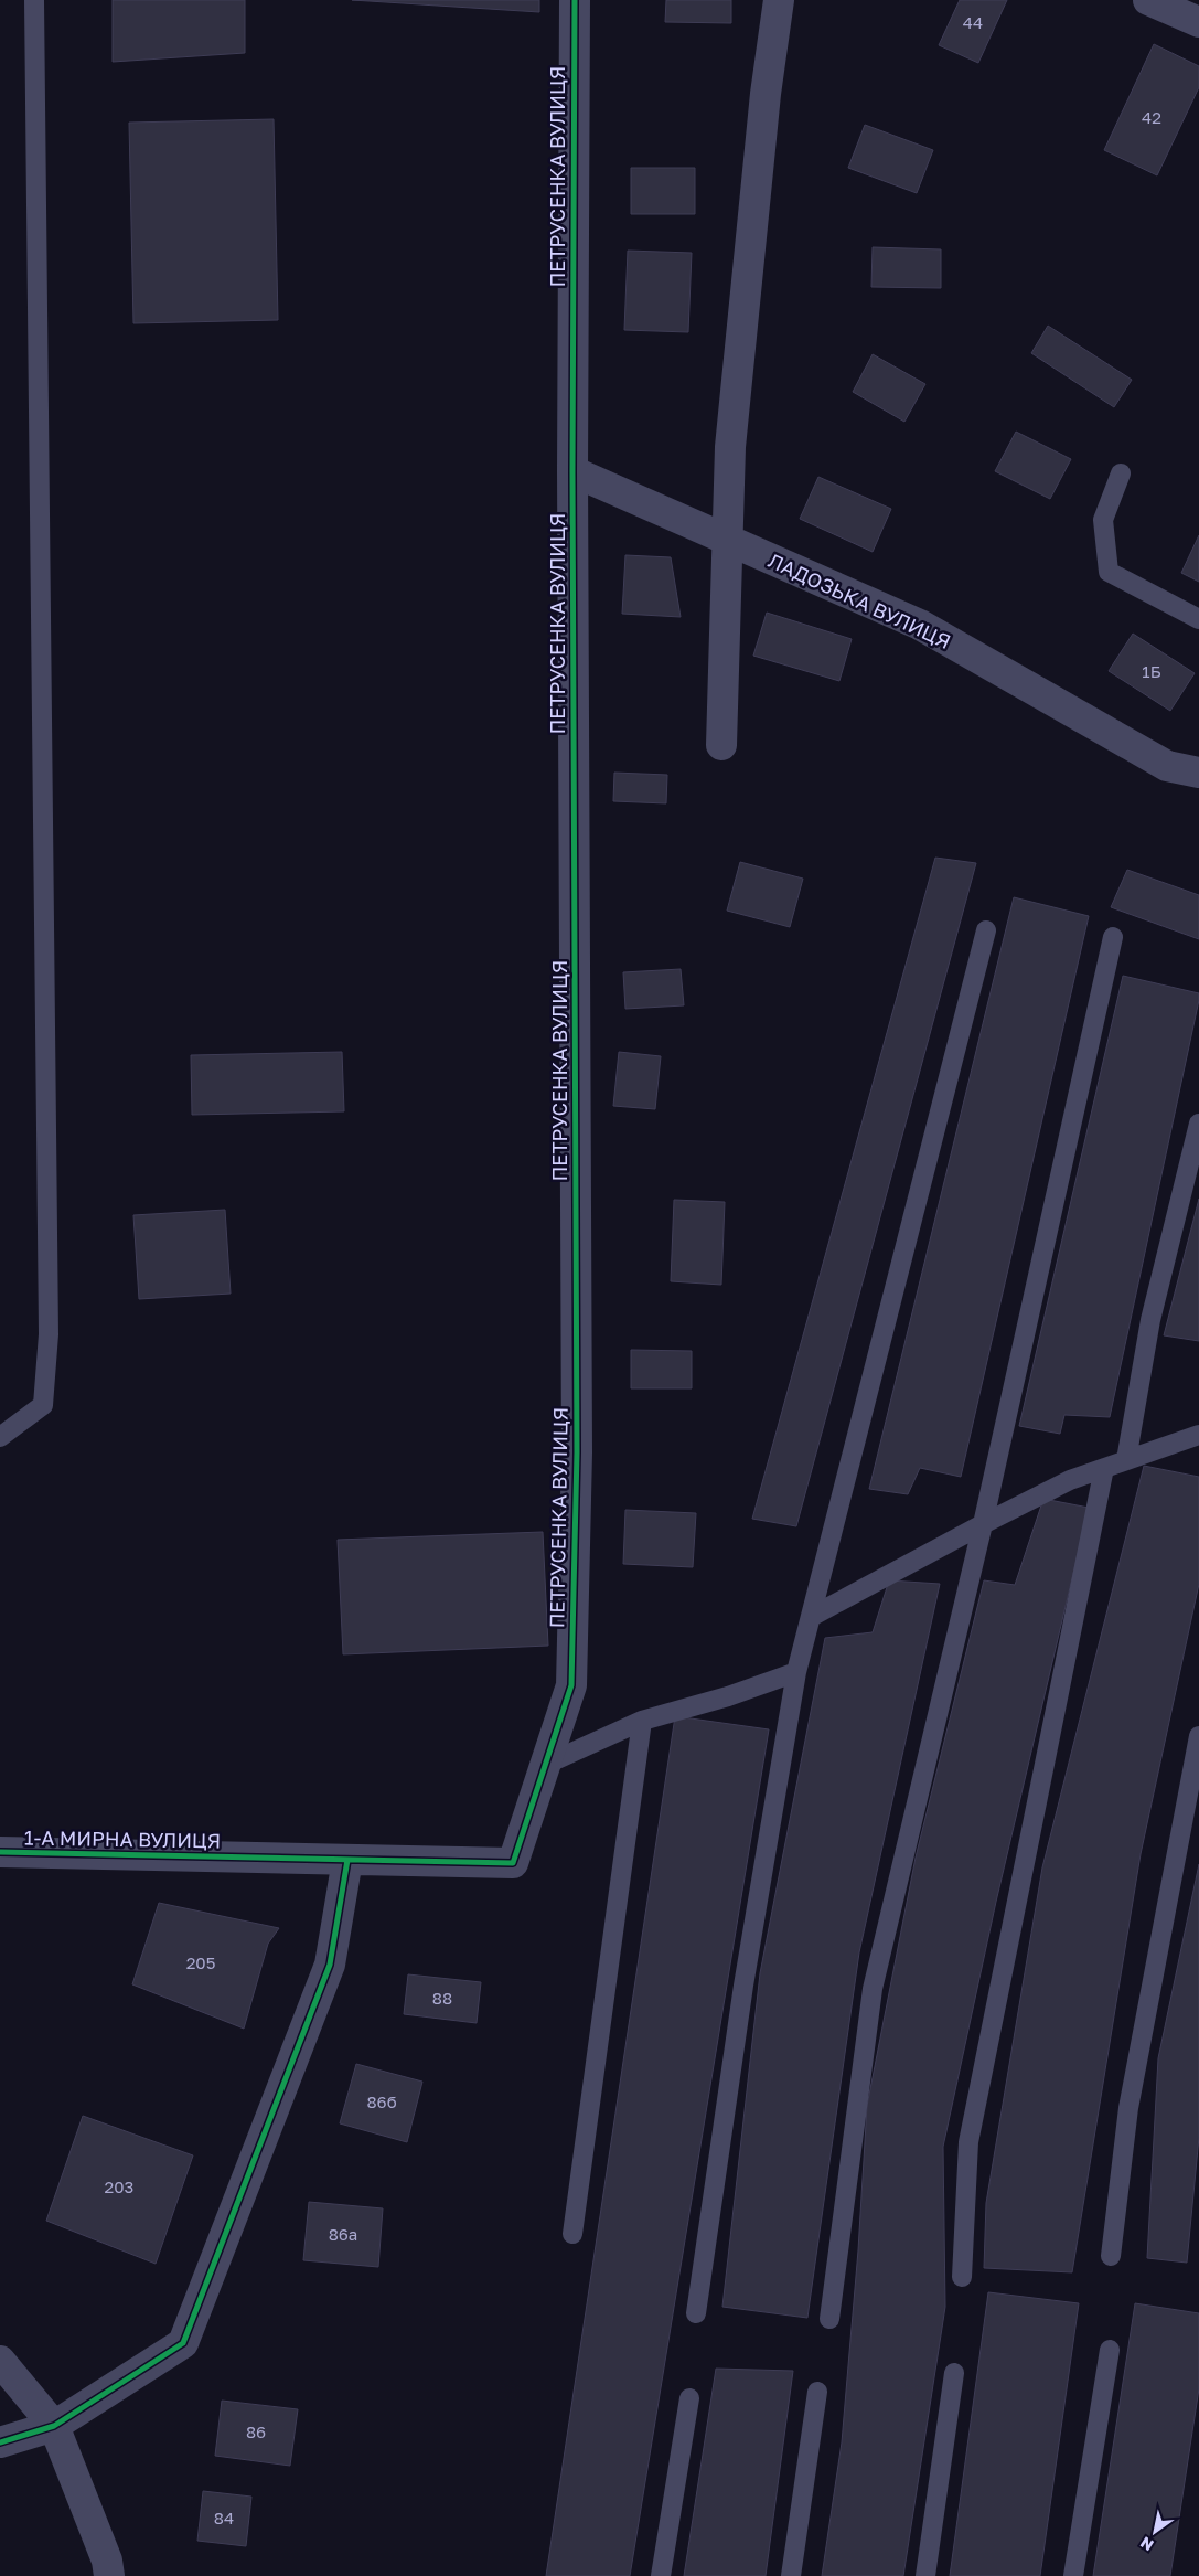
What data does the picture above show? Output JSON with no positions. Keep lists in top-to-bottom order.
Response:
{
  "streets": {
    "street": ["ПЕТРУСЕНКА ВУЛИЦЯ", "ЛАДОЗЬКА ВУЛИЦЯ", "1-А МИРНА ВУЛИЦЯ"]
  },
  "crossings": [
    ["ПЕТРУСЕНКА ВУЛИЦЯ", "ЛАДОЗЬКА ВУЛИЦЯ"],
    ["ПЕТРУСЕНКА ВУЛИЦЯ", "1-А МИРНА ВУЛИЦЯ"]
  ],
  "house_numbers": [
    "44",
    "42",
    "1Б",
    "205",
    "88",
    "86б",
    "203",
    "86а",
    "86",
    "84"
  ],
  "north": "bottom left"
}
